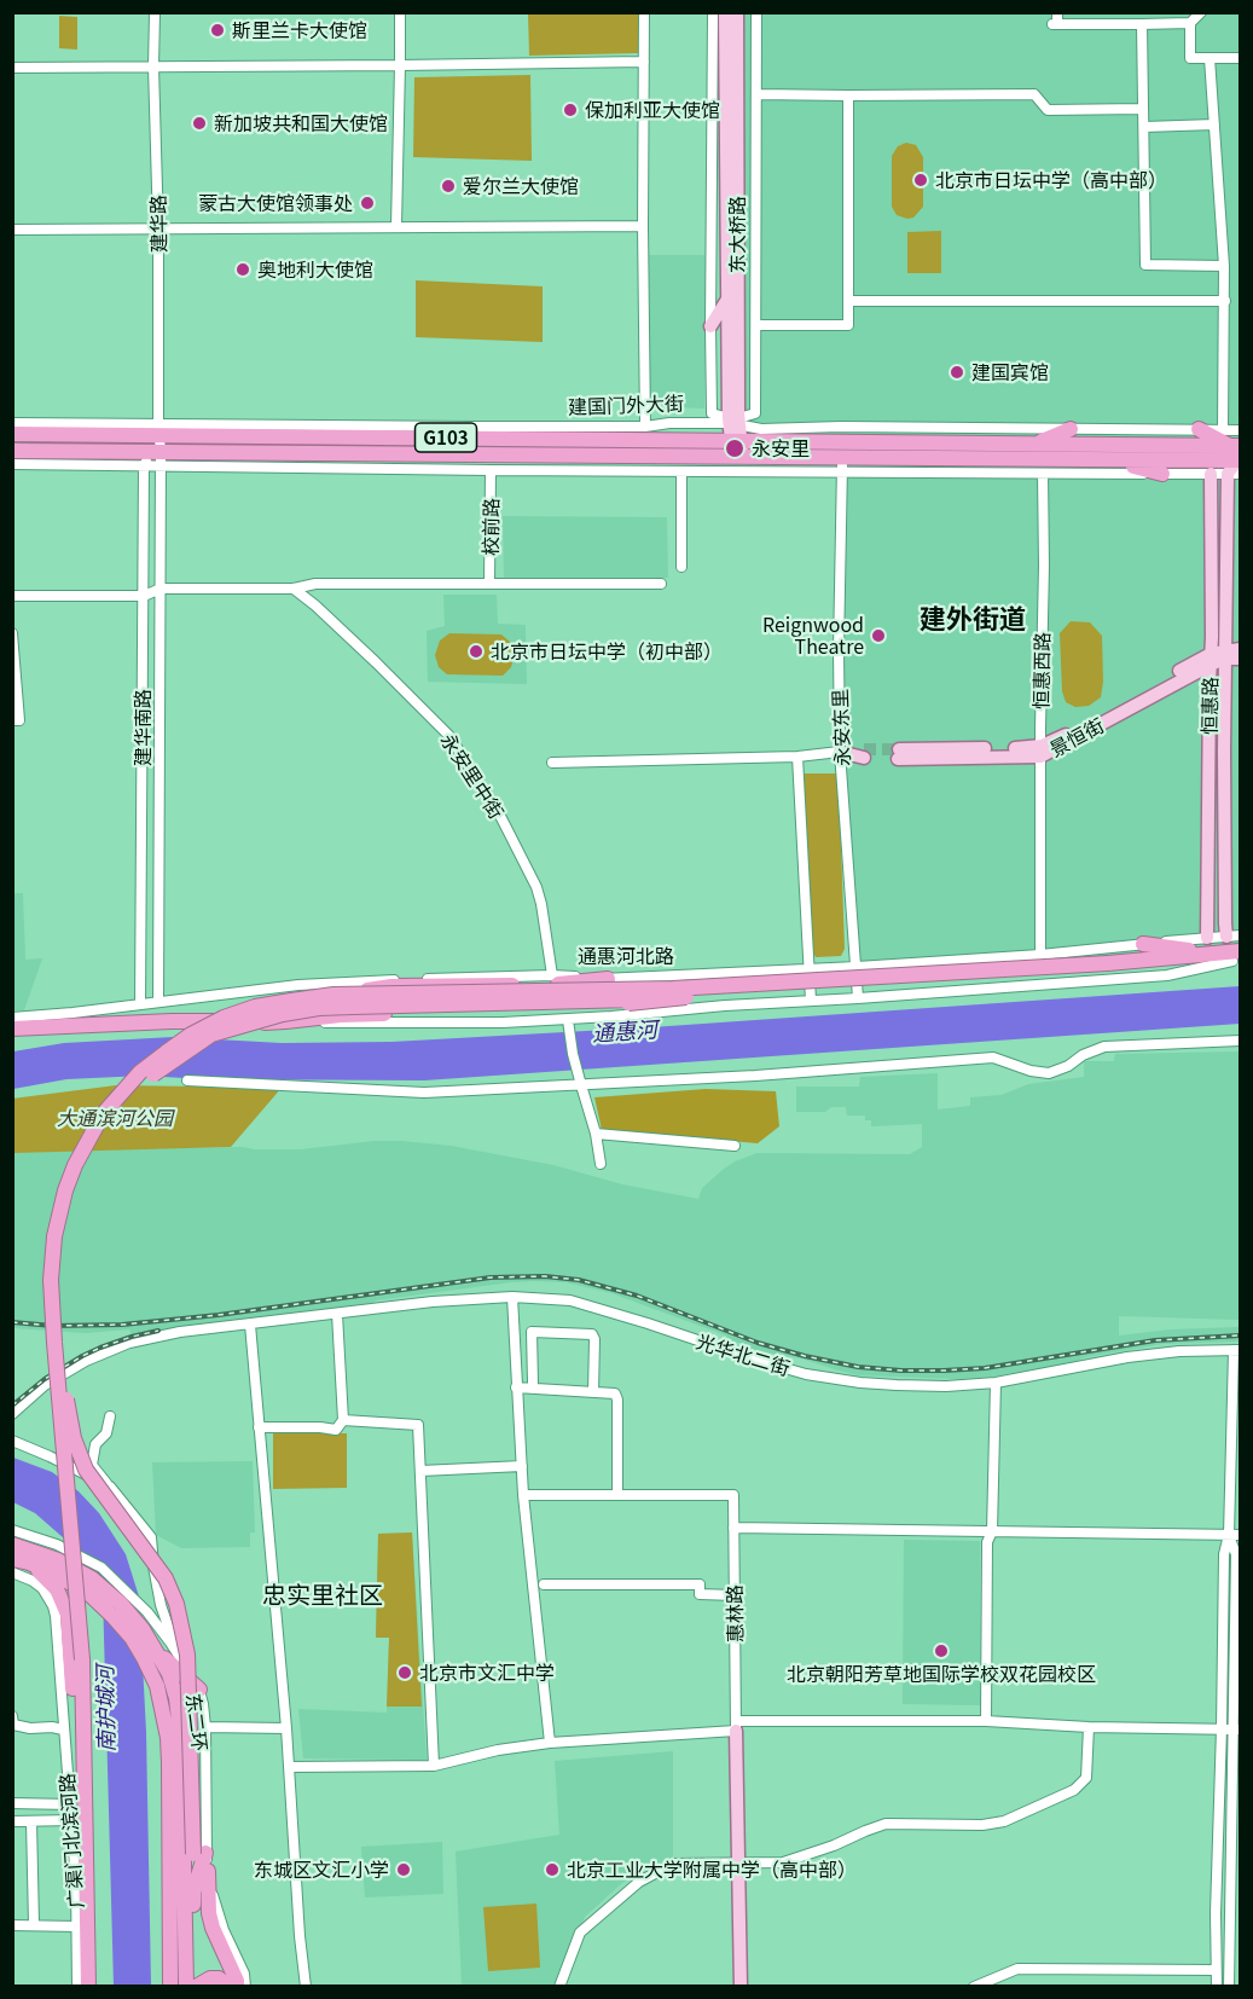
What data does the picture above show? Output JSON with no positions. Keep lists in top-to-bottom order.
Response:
{
  "streets": {
    "highway": [
      "建国门外大街",
      "G103",
      "通惠河北路",
      "东二环"
    ],
    "main road": ["东大桥路", "恒惠路", "景恒街"],
    "street": [
      "建华路",
      "校前路",
      "恒惠西路",
      "建华南路",
      "永安东里",
      "永安里中街",
      "光华北二街",
      "惠林路",
      "广渠门北滨河路"
    ]
  },
  "crossings": [
    ["建华路", "建国门外大街"],
    ["东大桥路", "建国门外大街"],
    ["建国门外大街", "校前路"],
    ["建国门外大街", "恒惠西路"],
    ["建国门外大街", "恒惠路"],
    ["建国门外大街", "建华南路"],
    ["建国门外大街", "永安东里"],
    ["恒惠西路", "景恒街"],
    ["恒惠西路", "通惠河北路"],
    ["恒惠路", "景恒街"],
    ["恒惠路", "通惠河北路"],
    ["建华南路", "通惠河北路"],
    ["永安东里", "通惠河北路"],
    ["永安里中街", "通惠河北路"]
  ],
  "districts": ["建外街道", "忠实里社区"],
  "water": ["通惠河", "南护城河"],
  "parks": ["大通滨河公园"],
  "places": [
    "斯里兰卡大使馆",
    "保加利亚大使馆",
    "新加坡共和国大使馆",
    "北京市日坛中学（高中部）",
    "爱尔兰大使馆",
    "蒙古大使馆领事处",
    "奥地利大使馆",
    "建国宾馆",
    "永安里",
    "Reignwood Theatre",
    "北京市日坛中学（初中部）",
    "北京朝阳芳草地国际学校双花园校区",
    "北京市文汇中学",
    "东城区文汇小学",
    "北京工业大学附属中学（高中部）"
  ]
}
